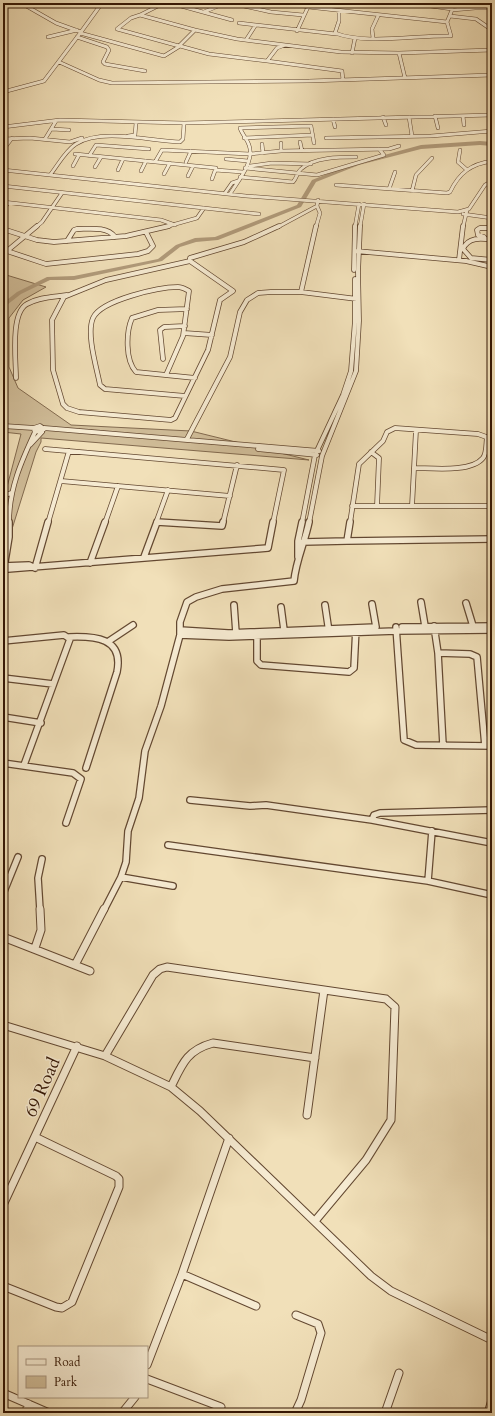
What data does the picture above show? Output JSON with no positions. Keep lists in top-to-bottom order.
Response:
{
  "streets": {
    "street": ["69 Road"]
  },
  "legend": ["Road", "Park"]
}
